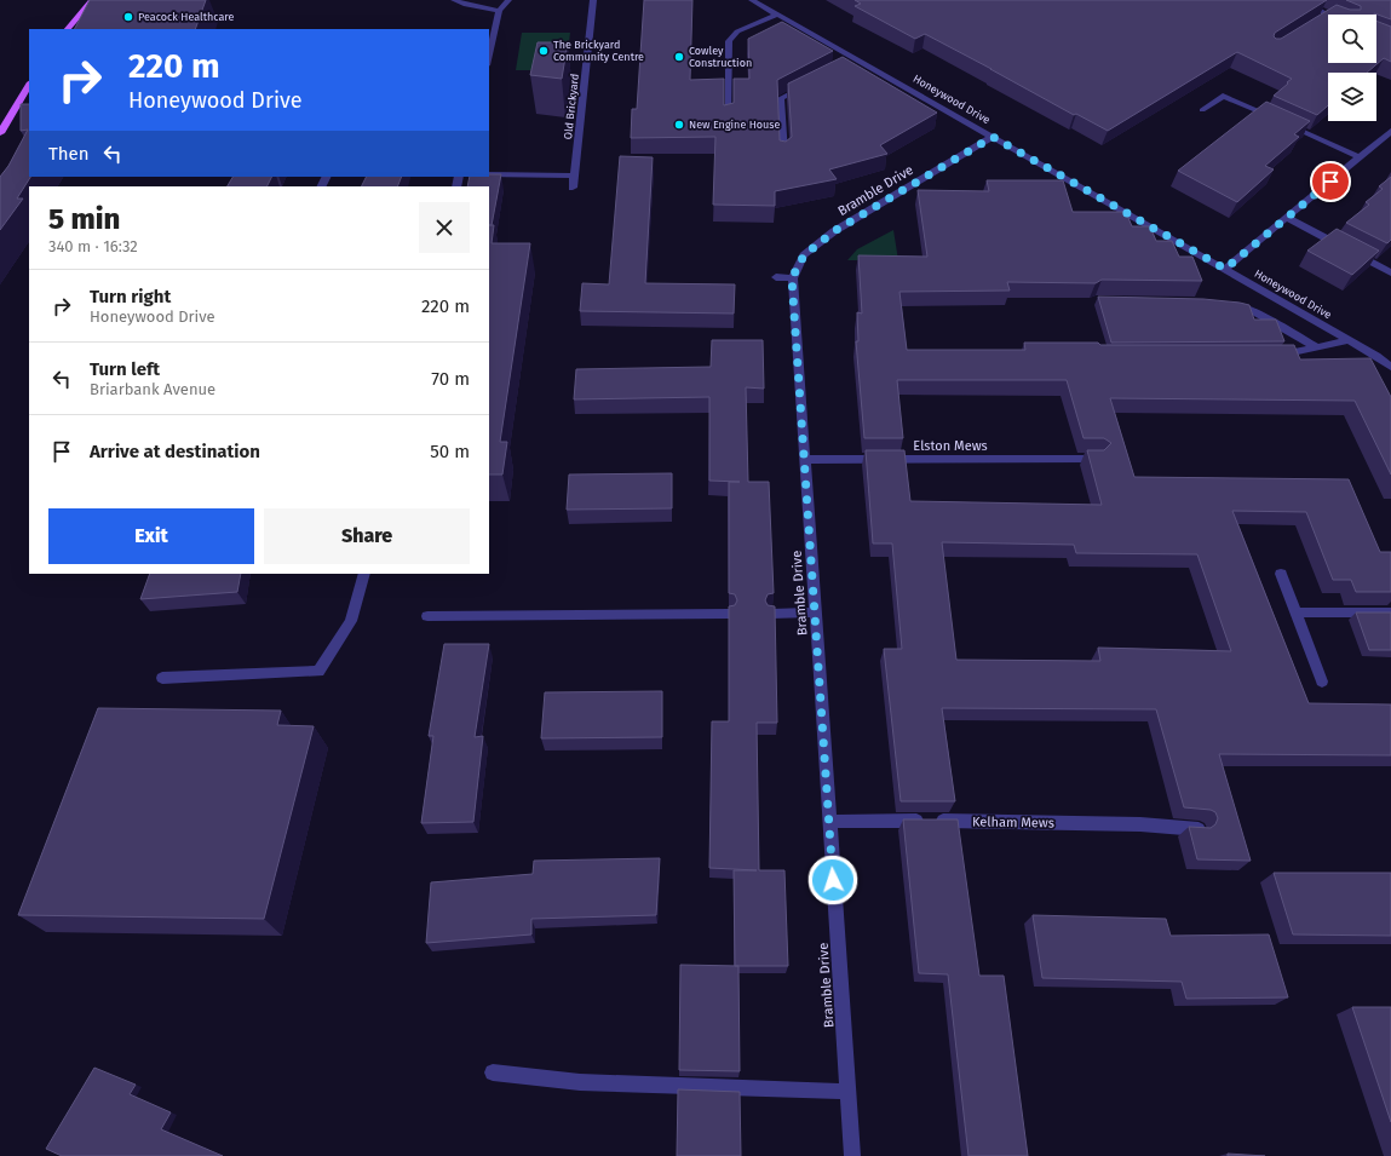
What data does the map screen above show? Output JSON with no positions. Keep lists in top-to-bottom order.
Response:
{
  "streets": {
    "street": [
      "Honeywood Drive",
      "Old Brickyard",
      "Bramble Drive",
      "Elston Mews",
      "Kelham Mews"
    ]
  },
  "crossings": [
    ["Honeywood Drive", "Bramble Drive"],
    ["Bramble Drive", "Elston Mews"],
    ["Bramble Drive", "Kelham Mews"]
  ],
  "places": [
    "Peacock Healthcare",
    "The Brickyard Community Centre",
    "Cowley Construction",
    "New Engine House"
  ],
  "page": {
    "turn": ["220 m", "Honeywood Drive"],
    "then": "Then",
    "heading": ["5 min", "340 m · 16:32"],
    "list": [
      {
        "name": "Turn right",
        "note": "Honeywood Drive",
        "value": "220 m"
      },
      {
        "name": "Turn left",
        "note": "Briarbank Avenue",
        "value": "70 m"
      },
      {
        "name": "Arrive at destination",
        "value": "50 m"
      }
    ],
    "buttons": ["Exit", "Share"]
  }
}
